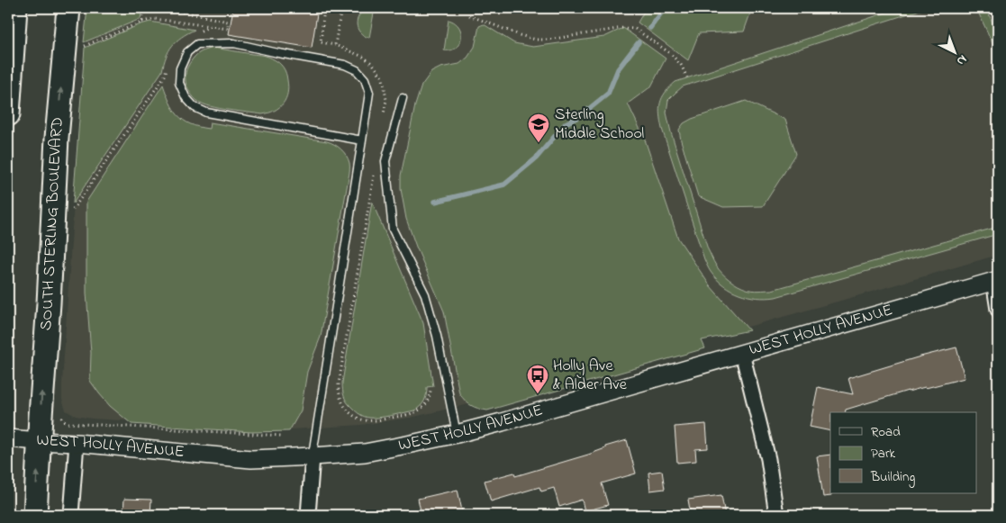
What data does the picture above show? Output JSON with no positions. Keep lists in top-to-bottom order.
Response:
{
  "streets": {
    "main road": ["SOUTH STERLING BOULEVARD"],
    "street": ["WEST HOLLY AVENUE"]
  },
  "crossings": [
    ["SOUTH STERLING BOULEVARD", "WEST HOLLY AVENUE"]
  ],
  "one_way": ["SOUTH STERLING BOULEVARD"],
  "places": {
    "school or university": ["Sterling Middle School"],
    "bus stop": ["Holly Ave & Alder Ave"]
  },
  "legend": ["Road", "Park", "Building"],
  "north": "bottom right"
}
